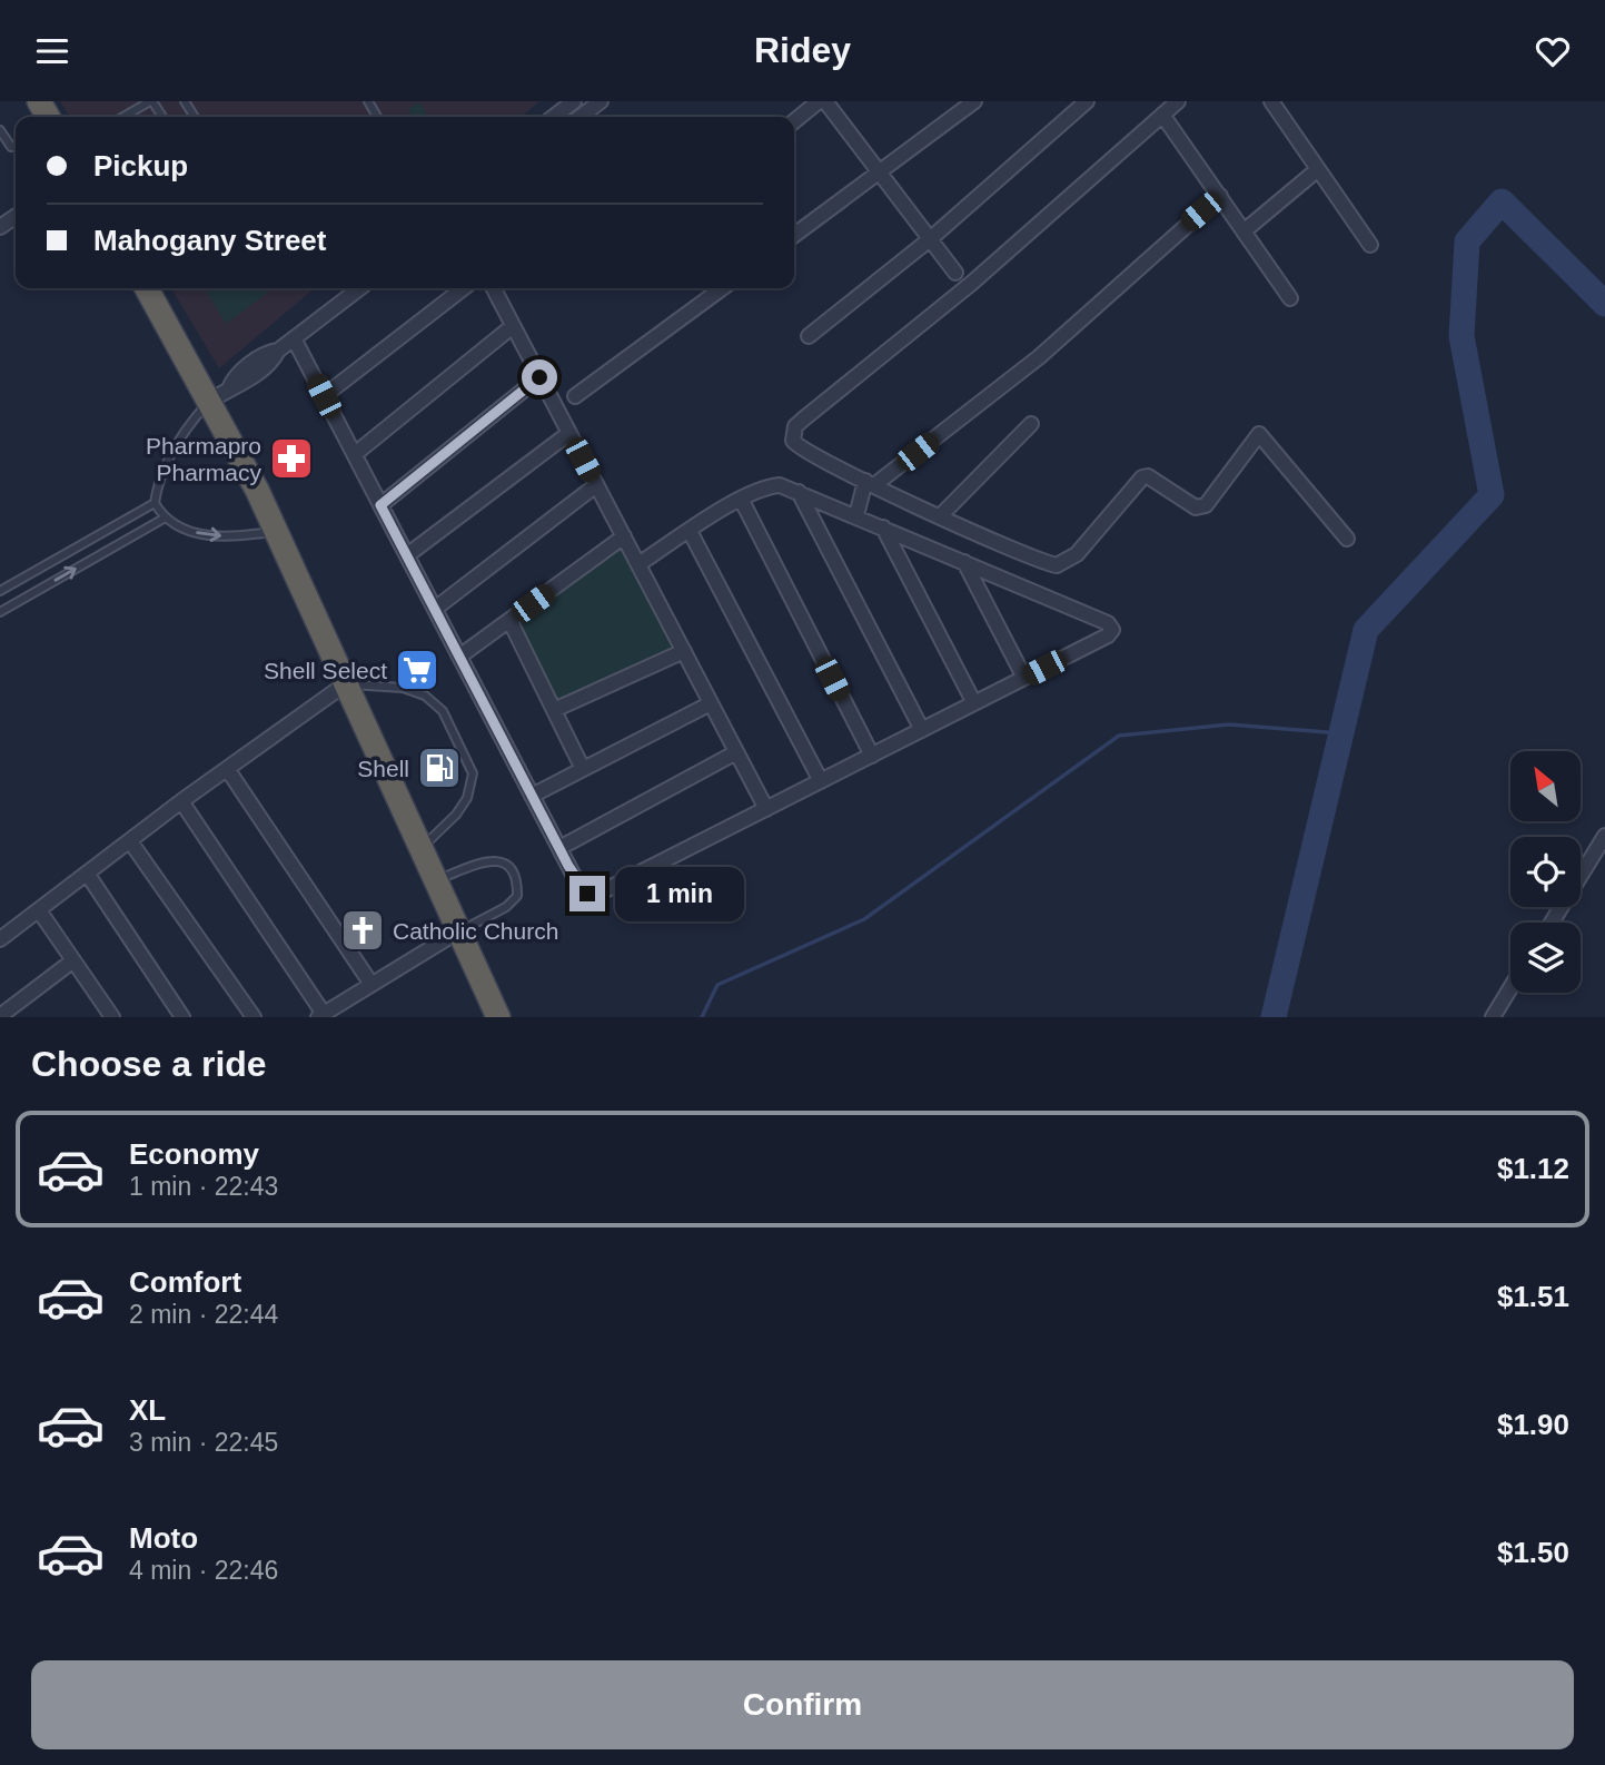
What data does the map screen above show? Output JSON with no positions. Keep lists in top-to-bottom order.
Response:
{
  "places": {
    "pharmacy": ["Pharmapro Pharmacy"],
    "supermarket": ["Shell Select"],
    "fuel station": ["Shell"],
    "church": ["Catholic Church"]
  },
  "north": "top left",
  "page": {
    "header": "Ridey",
    "banner": ["Pickup", "Mahogany Street"],
    "bubble": "1 min",
    "heading": "Choose a ride",
    "list": [
      {
        "name": "Economy",
        "note": "1 min · 22:43",
        "value": "$1.12"
      },
      {
        "name": "Comfort",
        "note": "2 min · 22:44",
        "value": "$1.51"
      },
      {
        "name": "XL",
        "note": "3 min · 22:45",
        "value": "$1.90"
      },
      {
        "name": "Moto",
        "note": "4 min · 22:46",
        "value": "$1.50"
      }
    ],
    "buttons": "Confirm"
  }
}
